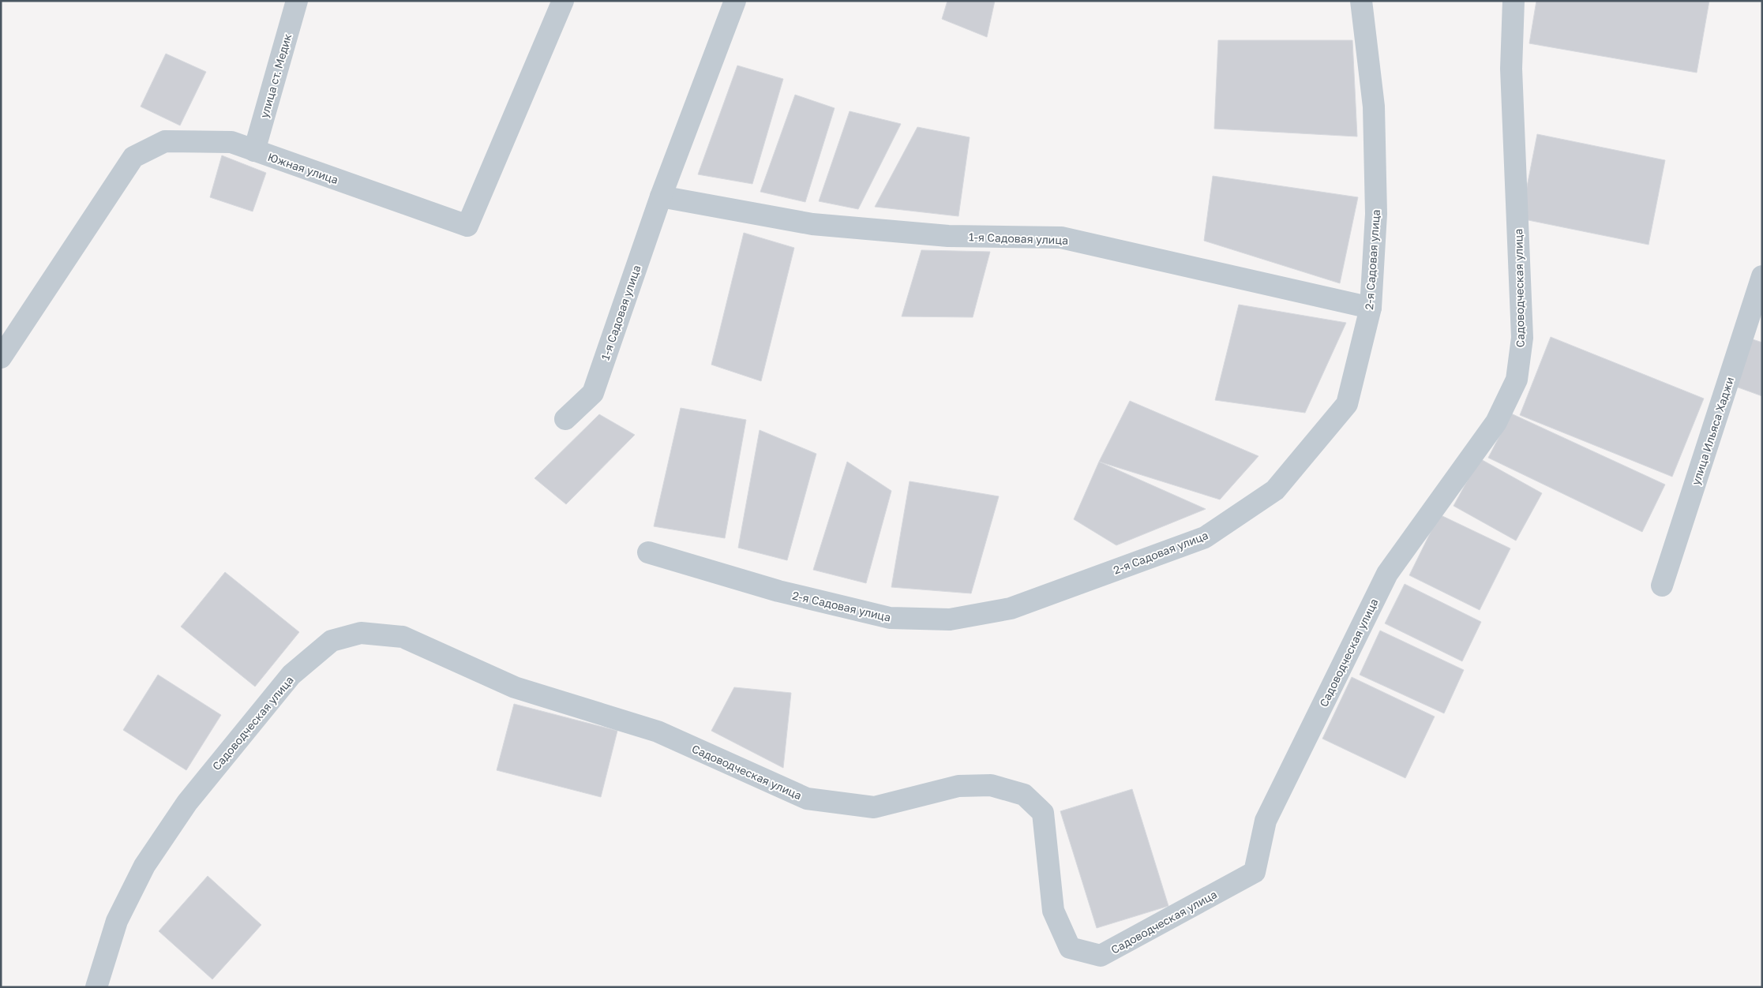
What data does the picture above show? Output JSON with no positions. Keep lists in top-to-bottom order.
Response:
{
  "streets": {
    "street": [
      "улица ст. Медик",
      "Южная улица",
      "1-я Садовая улица",
      "2-я Садовая улица",
      "Садоводческая улица",
      "улица Ильяса Хаджи"
    ]
  },
  "crossings": [
    ["улица ст. Медик", "Южная улица"],
    ["1-я Садовая улица", "2-я Садовая улица"]
  ]
}
